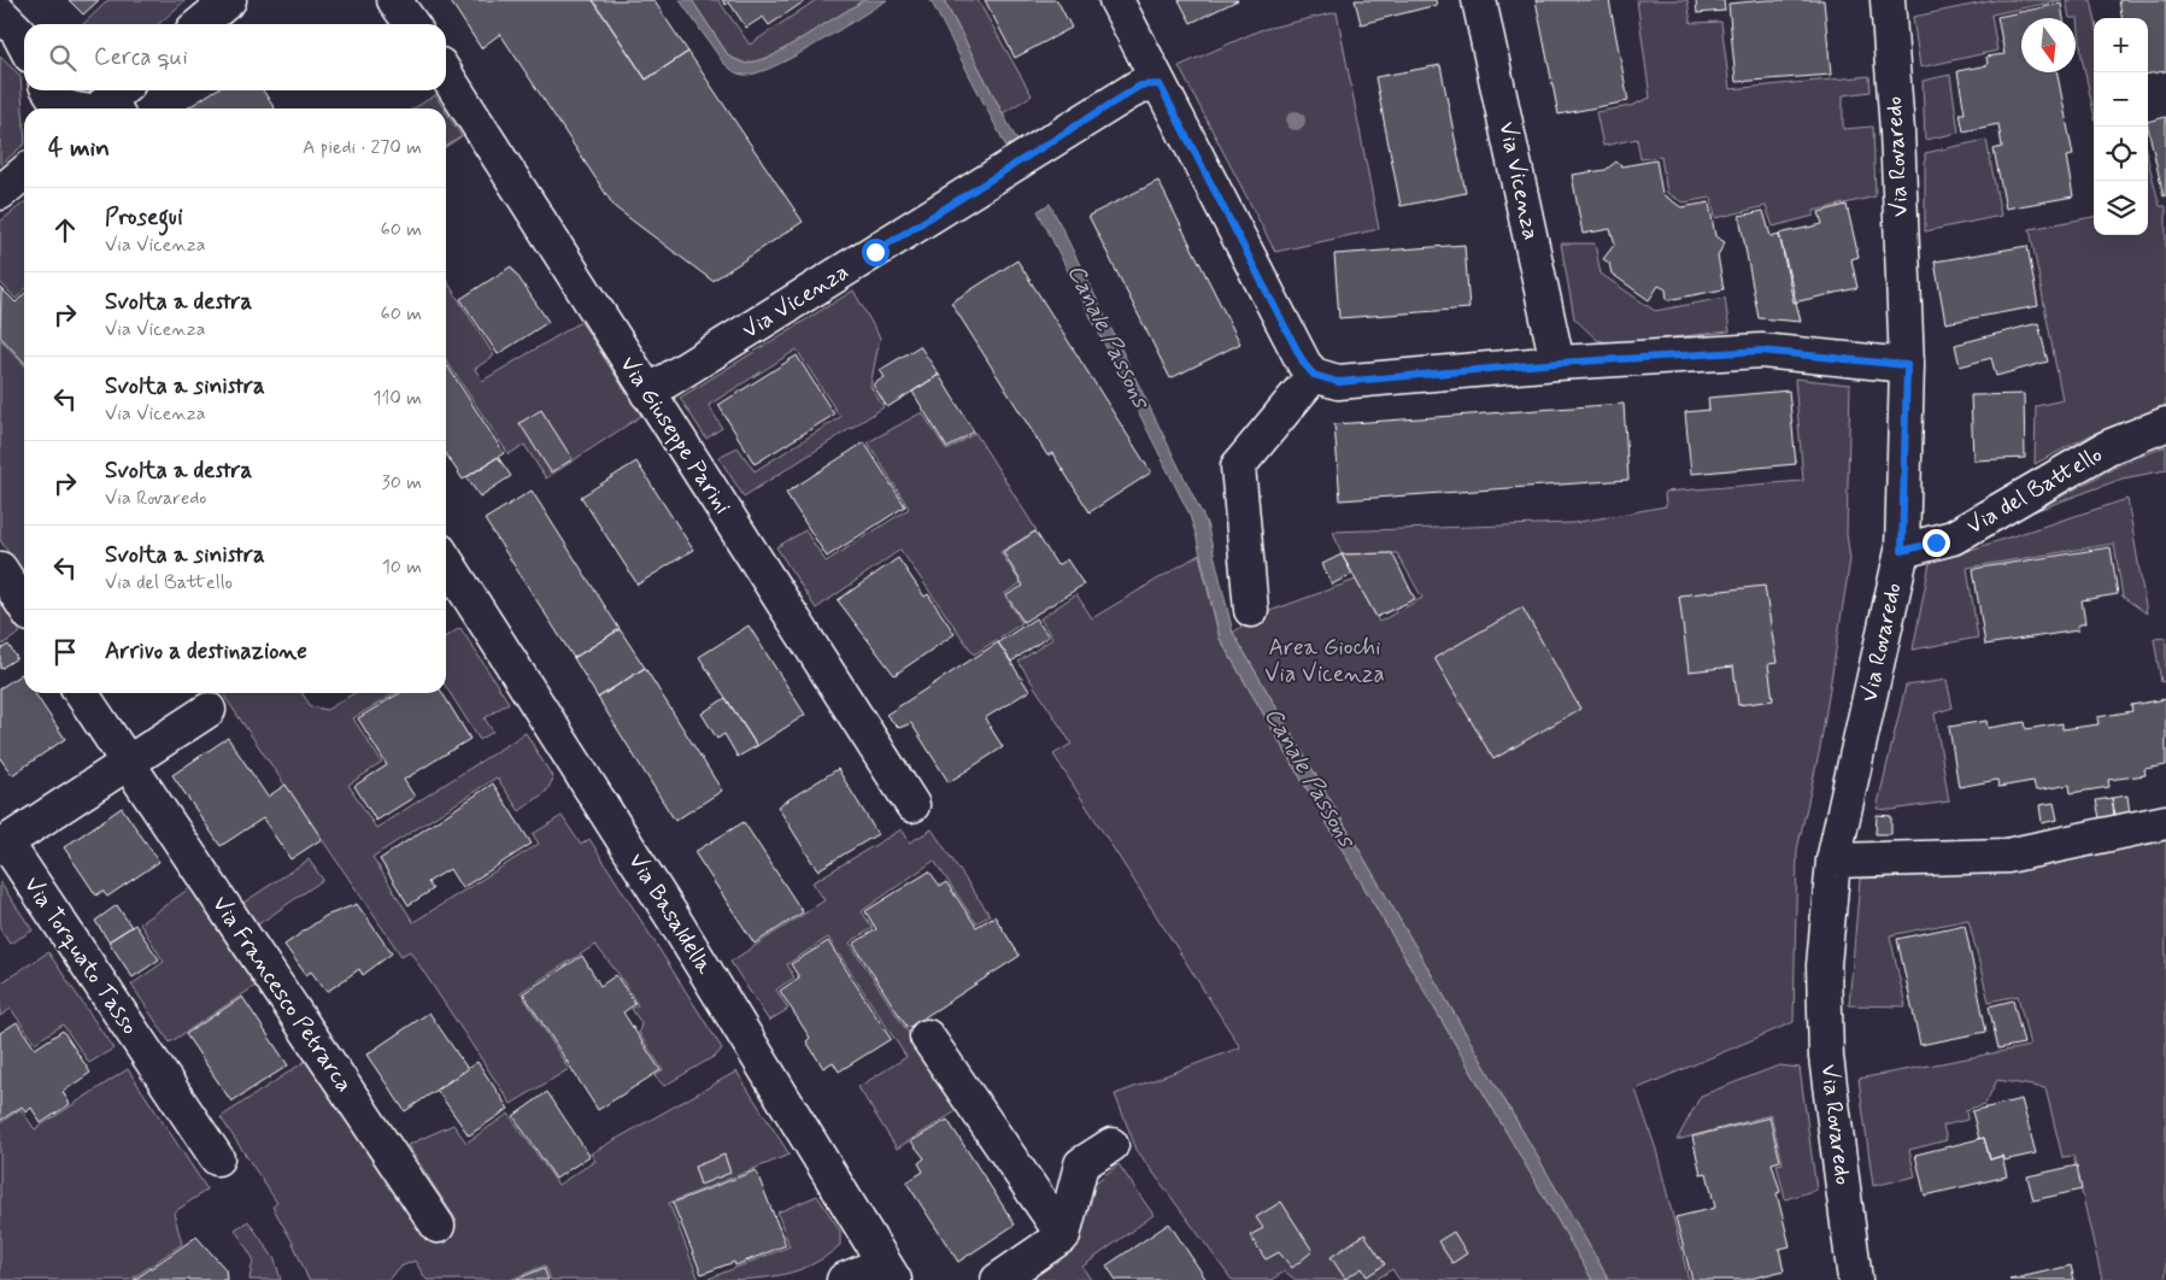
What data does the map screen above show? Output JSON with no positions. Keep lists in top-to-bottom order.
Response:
{
  "streets": {
    "street": [
      "Via Rovaredo",
      "Via Vicenza",
      "Via Giuseppe Parini",
      "Via del Battello",
      "Via Basaldella",
      "Via Torquato Tasso",
      "Via Francesco Petrarca"
    ]
  },
  "crossings": [
    ["Via Rovaredo", "Via del Battello"],
    ["Via Vicenza", "Via Giuseppe Parini"],
    ["Via Torquato Tasso", "Via Francesco Petrarca"]
  ],
  "water": ["Canale Passons"],
  "parks": ["Area Giochi Via Vicenza"],
  "north": "bottom",
  "page": {
    "map_buttons": ["+", "−"],
    "search": "Cerca qui",
    "heading": ["4 min", "A piedi · 270 m"],
    "list": [
      ["Prosegui", "Via Vicenza", "60 m"],
      ["Svolta a destra", "Via Vicenza", "60 m"],
      ["Svolta a sinistra", "Via Vicenza", "110 m"],
      ["Svolta a destra", "Via Rovaredo", "30 m"],
      ["Svolta a sinistra", "Via del Battello", "10 m"],
      "Arrivo a destinazione"
    ]
  }
}
